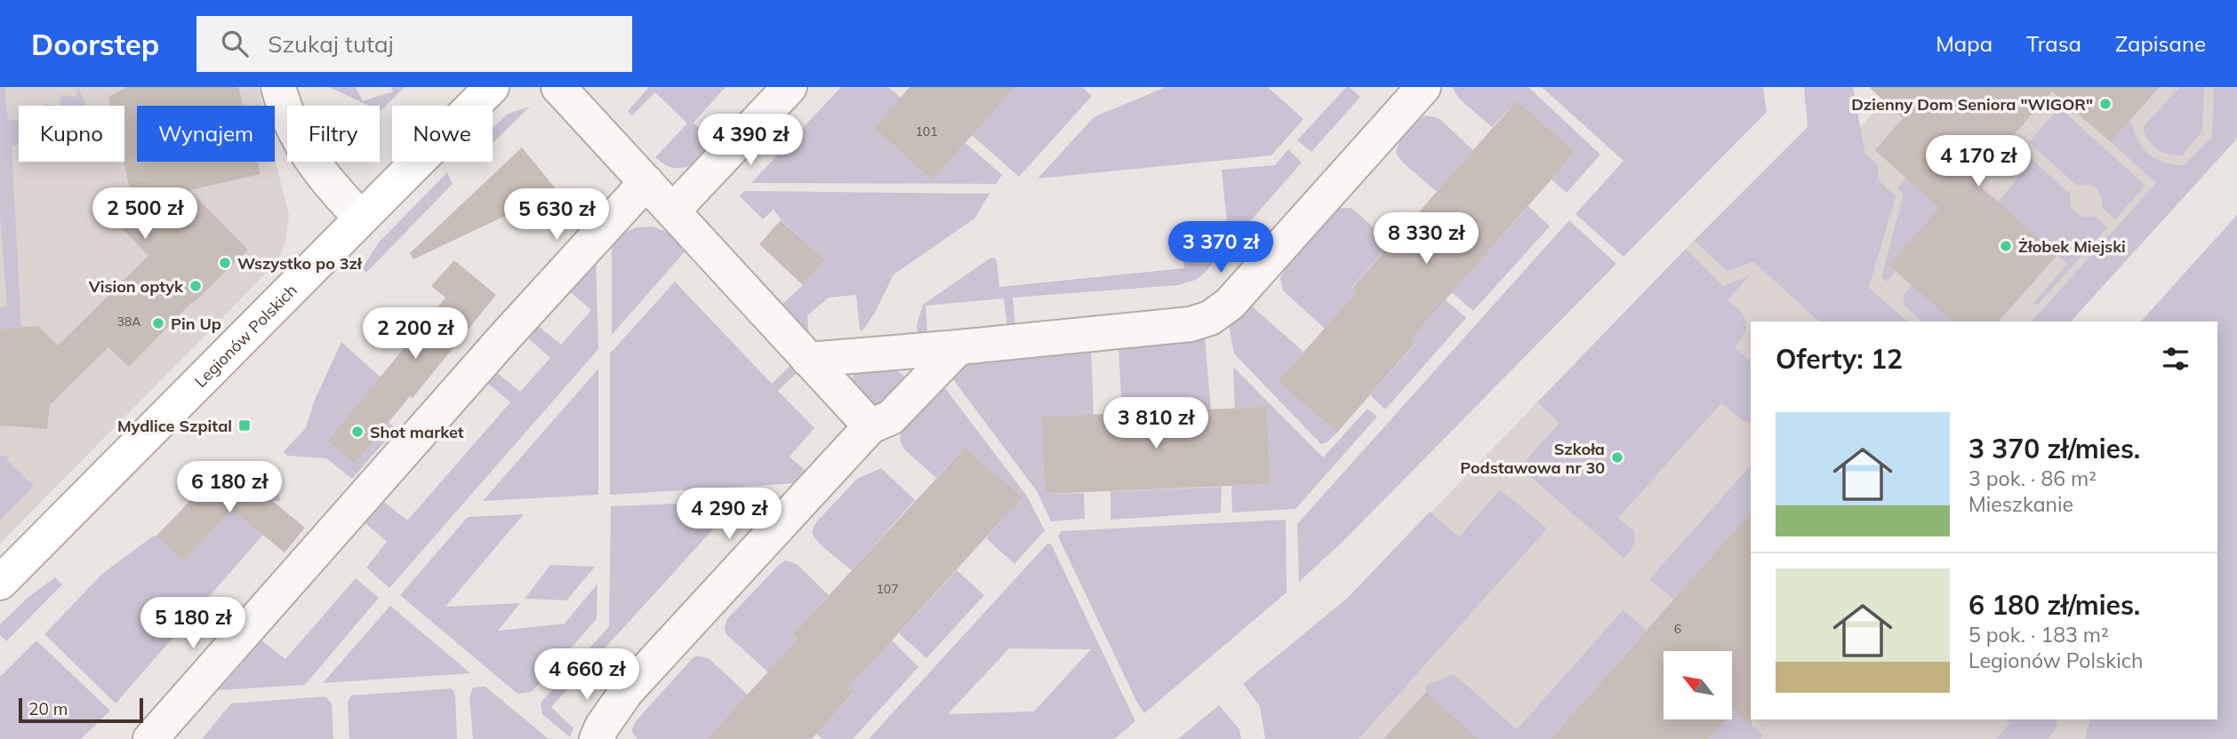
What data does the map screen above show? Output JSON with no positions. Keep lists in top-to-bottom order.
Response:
{
  "streets": {
    "street": ["Legionów Polskich"]
  },
  "places": {
    "other": [
      "Dzienny Dom Seniora \"WIGOR\"",
      "Żłobek Miejski",
      "Wszystko po 3zł",
      "Vision optyk",
      "Pin Up",
      "Shot market",
      "Szkoła Podstawowa nr 30"
    ],
    "transit": ["Mydlice Szpital"]
  },
  "house_numbers": [
    "101",
    "38A",
    "107",
    "6"
  ],
  "scale_bar": "20 m",
  "north": "top left",
  "page": {
    "header": "Doorstep",
    "search": "Szukaj tutaj",
    "nav": ["Mapa", "Trasa", "Zapisane"],
    "chip": [
      "Kupno",
      "Wynajem",
      "Filtry",
      "Nowe"
    ],
    "price": [
      "4 390 zł",
      "4 170 zł",
      "2 500 zł",
      "5 630 zł",
      "8 330 zł",
      "3 370 zł",
      "2 200 zł",
      "3 810 zł",
      "6 180 zł",
      "4 290 zł",
      "5 180 zł",
      "4 660 zł"
    ],
    "heading": "Oferty: 12",
    "list": [
      {
        "name": "3 370 zł/mies.",
        "note": "3 pok. · 86 m² · Mieszkanie"
      },
      {
        "name": "6 180 zł/mies.",
        "note": "5 pok. · 183 m² · Legionów Polskich"
      }
    ],
    "scale": "20 m"
  }
}
